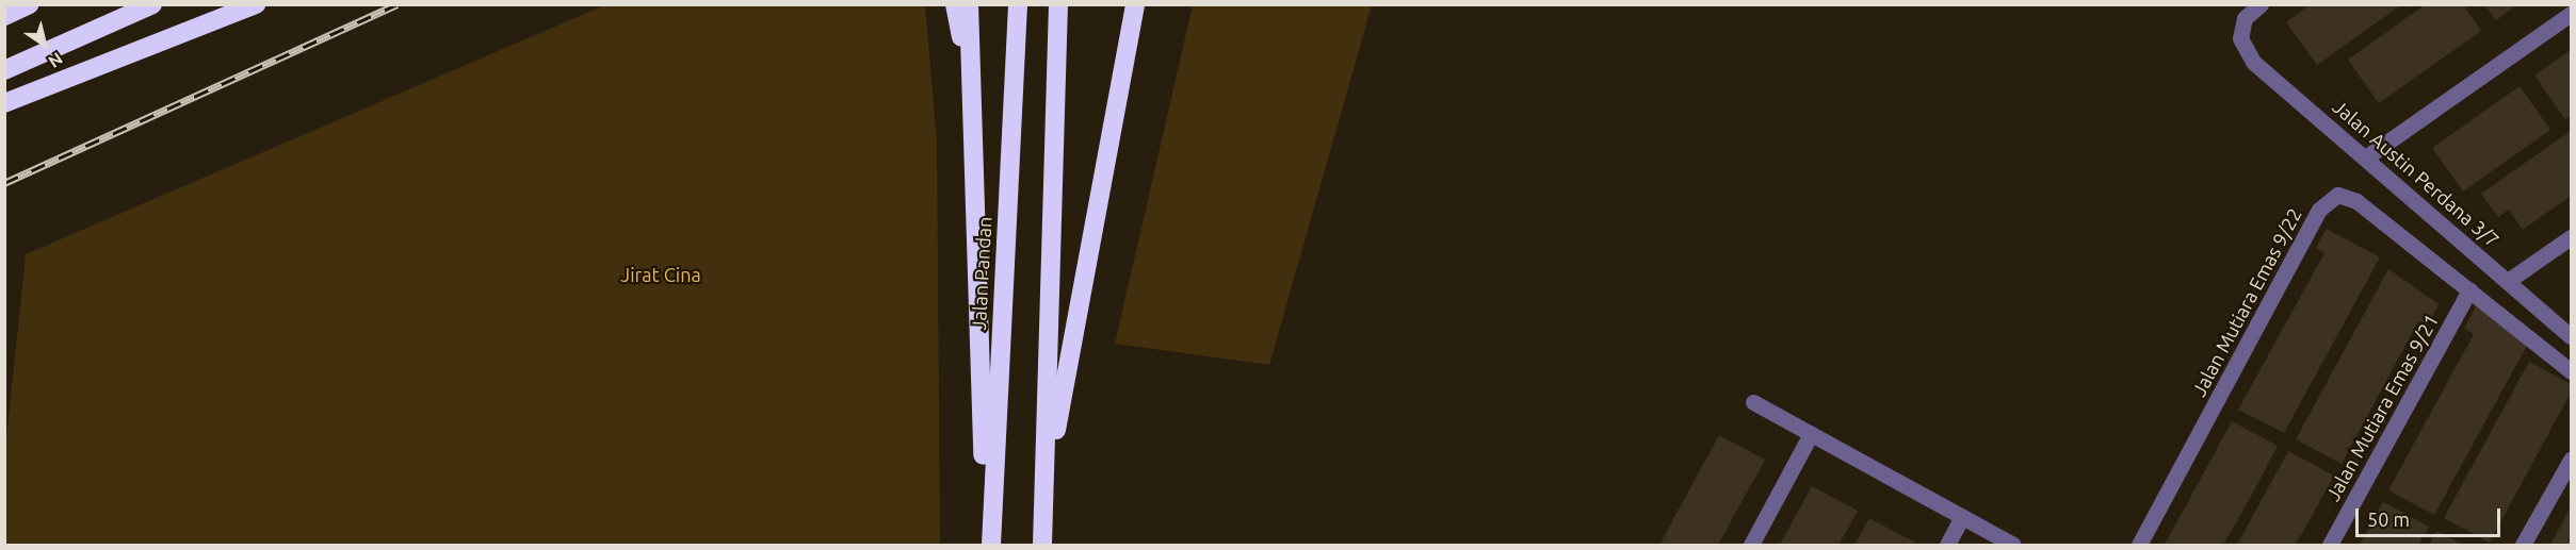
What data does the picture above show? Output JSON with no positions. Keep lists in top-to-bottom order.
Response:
{
  "streets": {
    "highway": ["Jalan Pandan"],
    "street": ["Jalan Austin Perdana 3/7", "Jalan Mutiara Emas 9/22", "Jalan Mutiara Emas 9/21"]
  },
  "crossings": [
    ["Jalan Mutiara Emas 9/22", "Jalan Mutiara Emas 9/21"]
  ],
  "parks": ["Jirat Cina"],
  "scale_bar": "50 m",
  "north": "bottom right"
}
